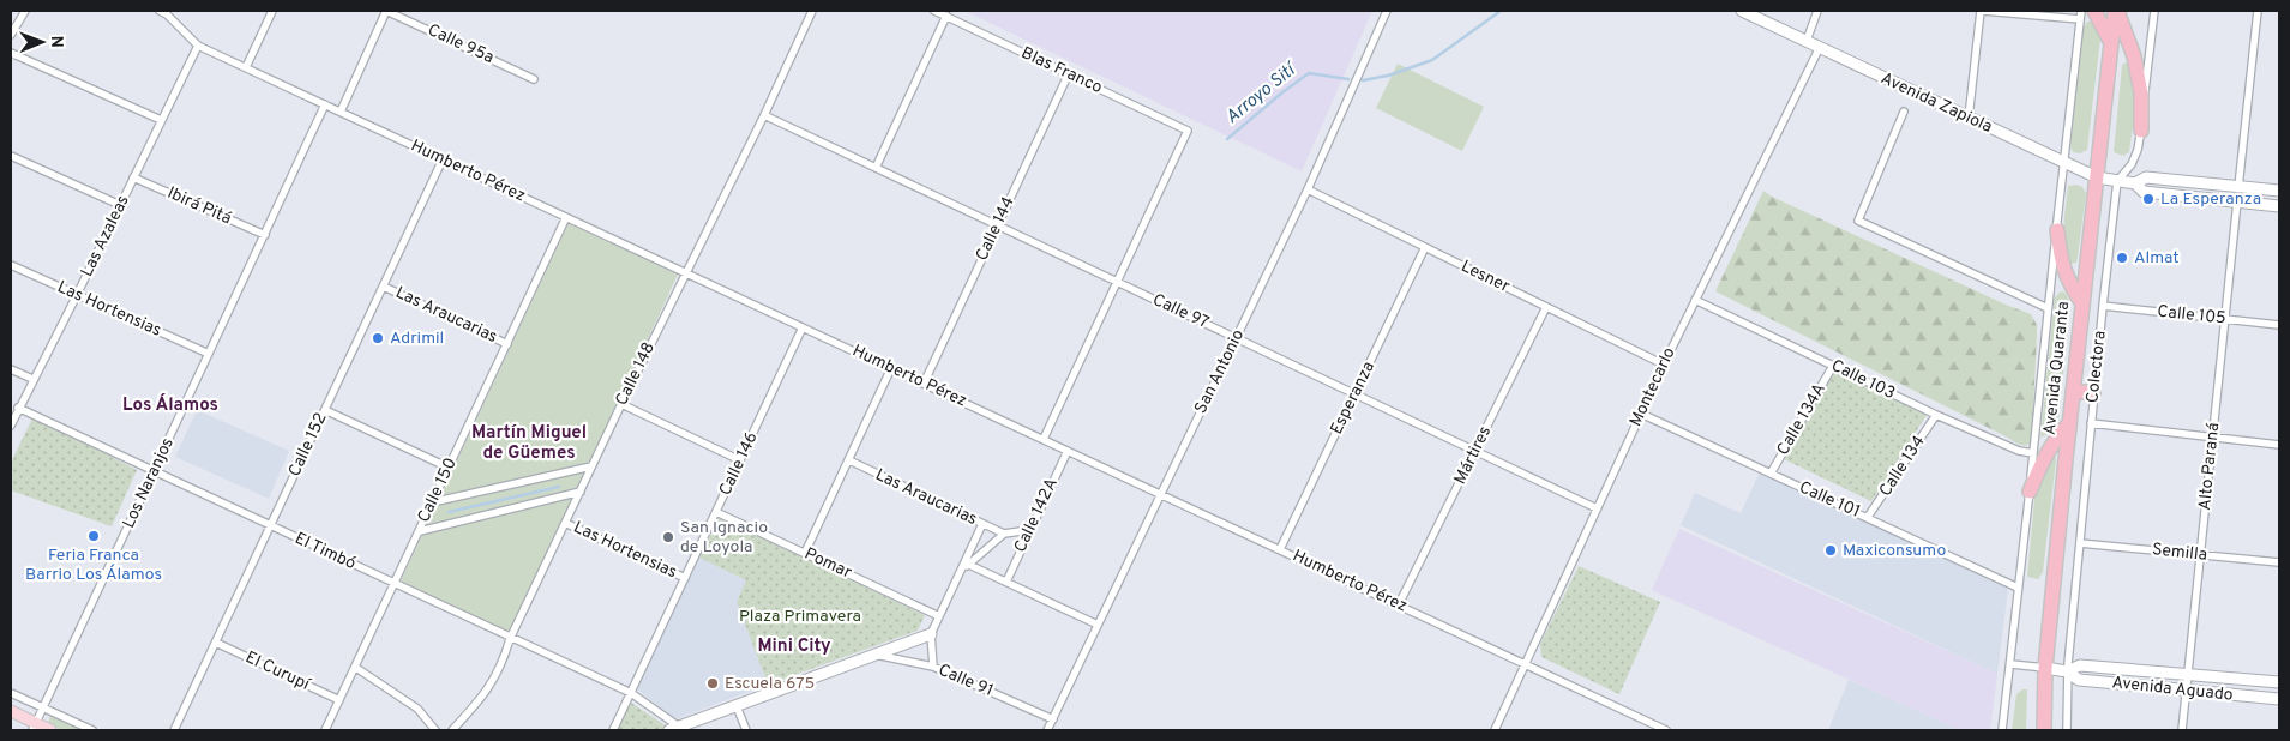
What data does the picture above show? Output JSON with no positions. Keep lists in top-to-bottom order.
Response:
{
  "streets": {
    "highway": ["Avenida Quaranta"],
    "main road": ["Avenida Zapiola", "Avenida Aguado"],
    "street": [
      "Calle 95a",
      "Blas Franco",
      "Humberto Pérez",
      "Ibirá Pitá",
      "Calle 144",
      "Las Azaleas",
      "Lesner",
      "Las Hortensias",
      "Calle 97",
      "Las Araucarias",
      "Calle 105",
      "Colectora",
      "San Antonio",
      "Calle 148",
      "Calle 103",
      "Montecarlo",
      "Esperanza",
      "Calle 134A",
      "Calle 152",
      "Mártires",
      "Calle 146",
      "Calle 134",
      "Alto Paraná",
      "Los Naranjos",
      "Calle 150",
      "Calle 101",
      "Calle 142A",
      "El Timbó",
      "Semilla",
      "Pomar",
      "El Curupí",
      "Calle 91"
    ]
  },
  "crossings": [
    ["Blas Franco", "Calle 144"],
    ["Blas Franco", "Calle 97"],
    ["Avenida Zapiola", "Colectora"],
    ["Avenida Zapiola", "Avenida Quaranta"],
    ["Avenida Zapiola", "Montecarlo"],
    ["Avenida Zapiola", "Alto Paraná"],
    ["Humberto Pérez", "Calle 144"],
    ["Humberto Pérez", "Las Azaleas"],
    ["Humberto Pérez", "San Antonio"],
    ["Humberto Pérez", "Calle 148"],
    ["Humberto Pérez", "Montecarlo"],
    ["Humberto Pérez", "Esperanza"],
    ["Humberto Pérez", "Calle 152"],
    ["Humberto Pérez", "Mártires"],
    ["Humberto Pérez", "Calle 146"],
    ["Humberto Pérez", "Los Naranjos"],
    ["Humberto Pérez", "Calle 150"],
    ["Humberto Pérez", "Calle 142A"],
    ["Ibirá Pitá", "Las Azaleas"],
    ["Ibirá Pitá", "Los Naranjos"],
    ["Calle 144", "Calle 97"],
    ["Las Azaleas", "Las Hortensias"],
    ["Las Azaleas", "El Timbó"],
    ["Lesner", "San Antonio"],
    ["Lesner", "Montecarlo"],
    ["Lesner", "Esperanza"],
    ["Lesner", "Mártires"],
    ["Las Hortensias", "Calle 148"],
    ["Las Hortensias", "Calle 146"],
    ["Las Hortensias", "Los Naranjos"],
    ["Calle 97", "San Antonio"],
    ["Calle 97", "Calle 148"],
    ["Calle 97", "Montecarlo"],
    ["Calle 97", "Esperanza"],
    ["Calle 97", "Mártires"],
    ["Las Araucarias", "Calle 152"],
    ["Las Araucarias", "Calle 150"],
    ["Calle 105", "Colectora"],
    ["Calle 105", "Alto Paraná"],
    ["Colectora", "Semilla"],
    ["Colectora", "Avenida Aguado"],
    ["Avenida Quaranta", "Avenida Aguado"],
    ["San Antonio", "Calle 91"],
    ["Calle 148", "El Timbó"],
    ["Calle 103", "Montecarlo"],
    ["Calle 103", "Calle 134A"],
    ["Calle 103", "Calle 134"],
    ["Montecarlo", "Calle 101"],
    ["Calle 134A", "Calle 101"],
    ["Calle 152", "El Timbó"],
    ["Calle 152", "El Curupí"],
    ["Calle 146", "El Timbó"],
    ["Calle 146", "Pomar"],
    ["Calle 134", "Calle 101"],
    ["Alto Paraná", "Semilla"],
    ["Alto Paraná", "Avenida Aguado"],
    ["Los Naranjos", "El Timbó"],
    ["Calle 150", "El Timbó"],
    ["Calle 150", "El Curupí"]
  ],
  "districts": ["Los Álamos", "Martín Miguel de Güemes", "Mini City"],
  "water": ["Arroyo Sití"],
  "parks": ["Plaza Primavera"],
  "places": [
    "La Esperanza",
    "Almat",
    "Adrimil",
    "Feria Franca Barrio Los Álamos",
    "San Ignacio de Loyola",
    "Maxiconsumo",
    "Escuela 675"
  ],
  "north": "right"
}
